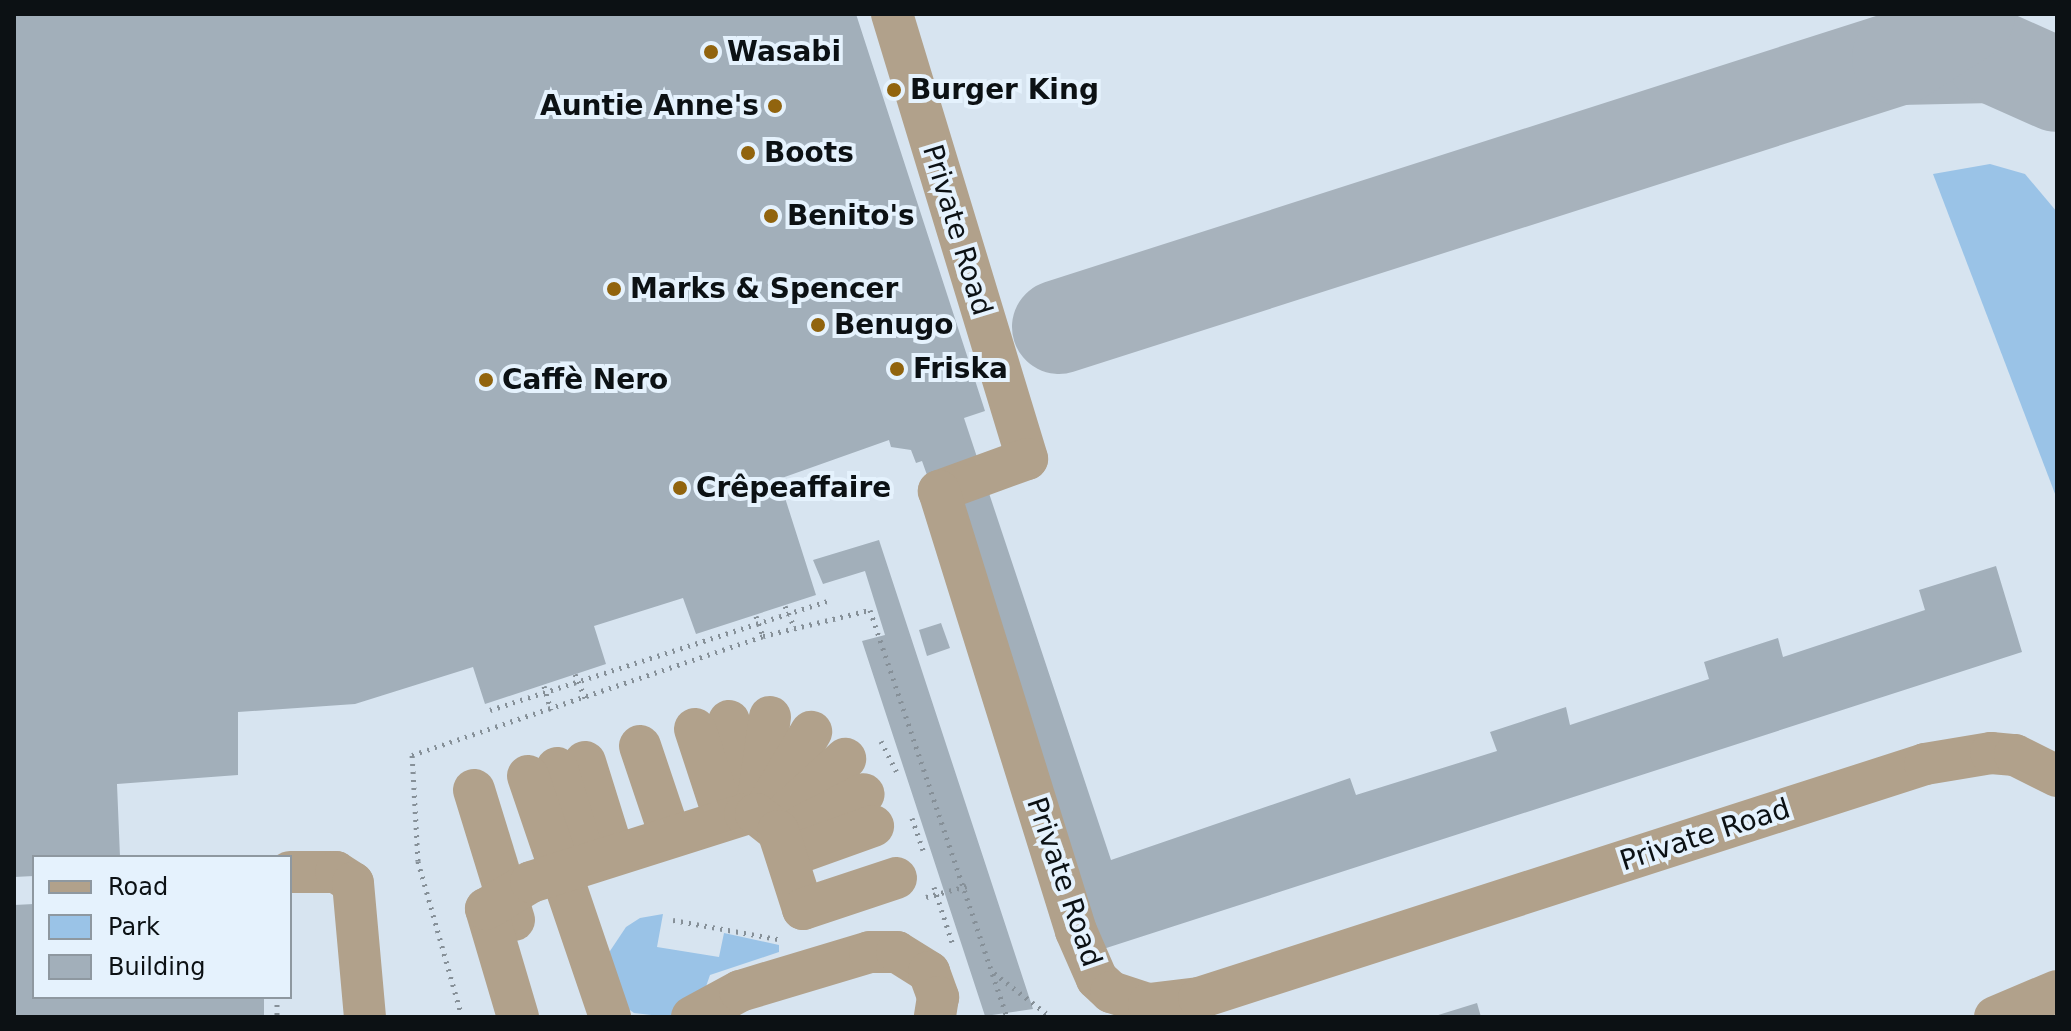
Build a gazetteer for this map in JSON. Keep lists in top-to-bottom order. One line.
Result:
{"streets":{"lane":["Private Road"]},"places":["Wasabi","Burger King","Auntie Anne's","Boots","Benito's","Marks & Spencer","Benugo","Friska","Caffè Nero","Crêpeaffaire"],"legend":["Road","Park","Building"]}
